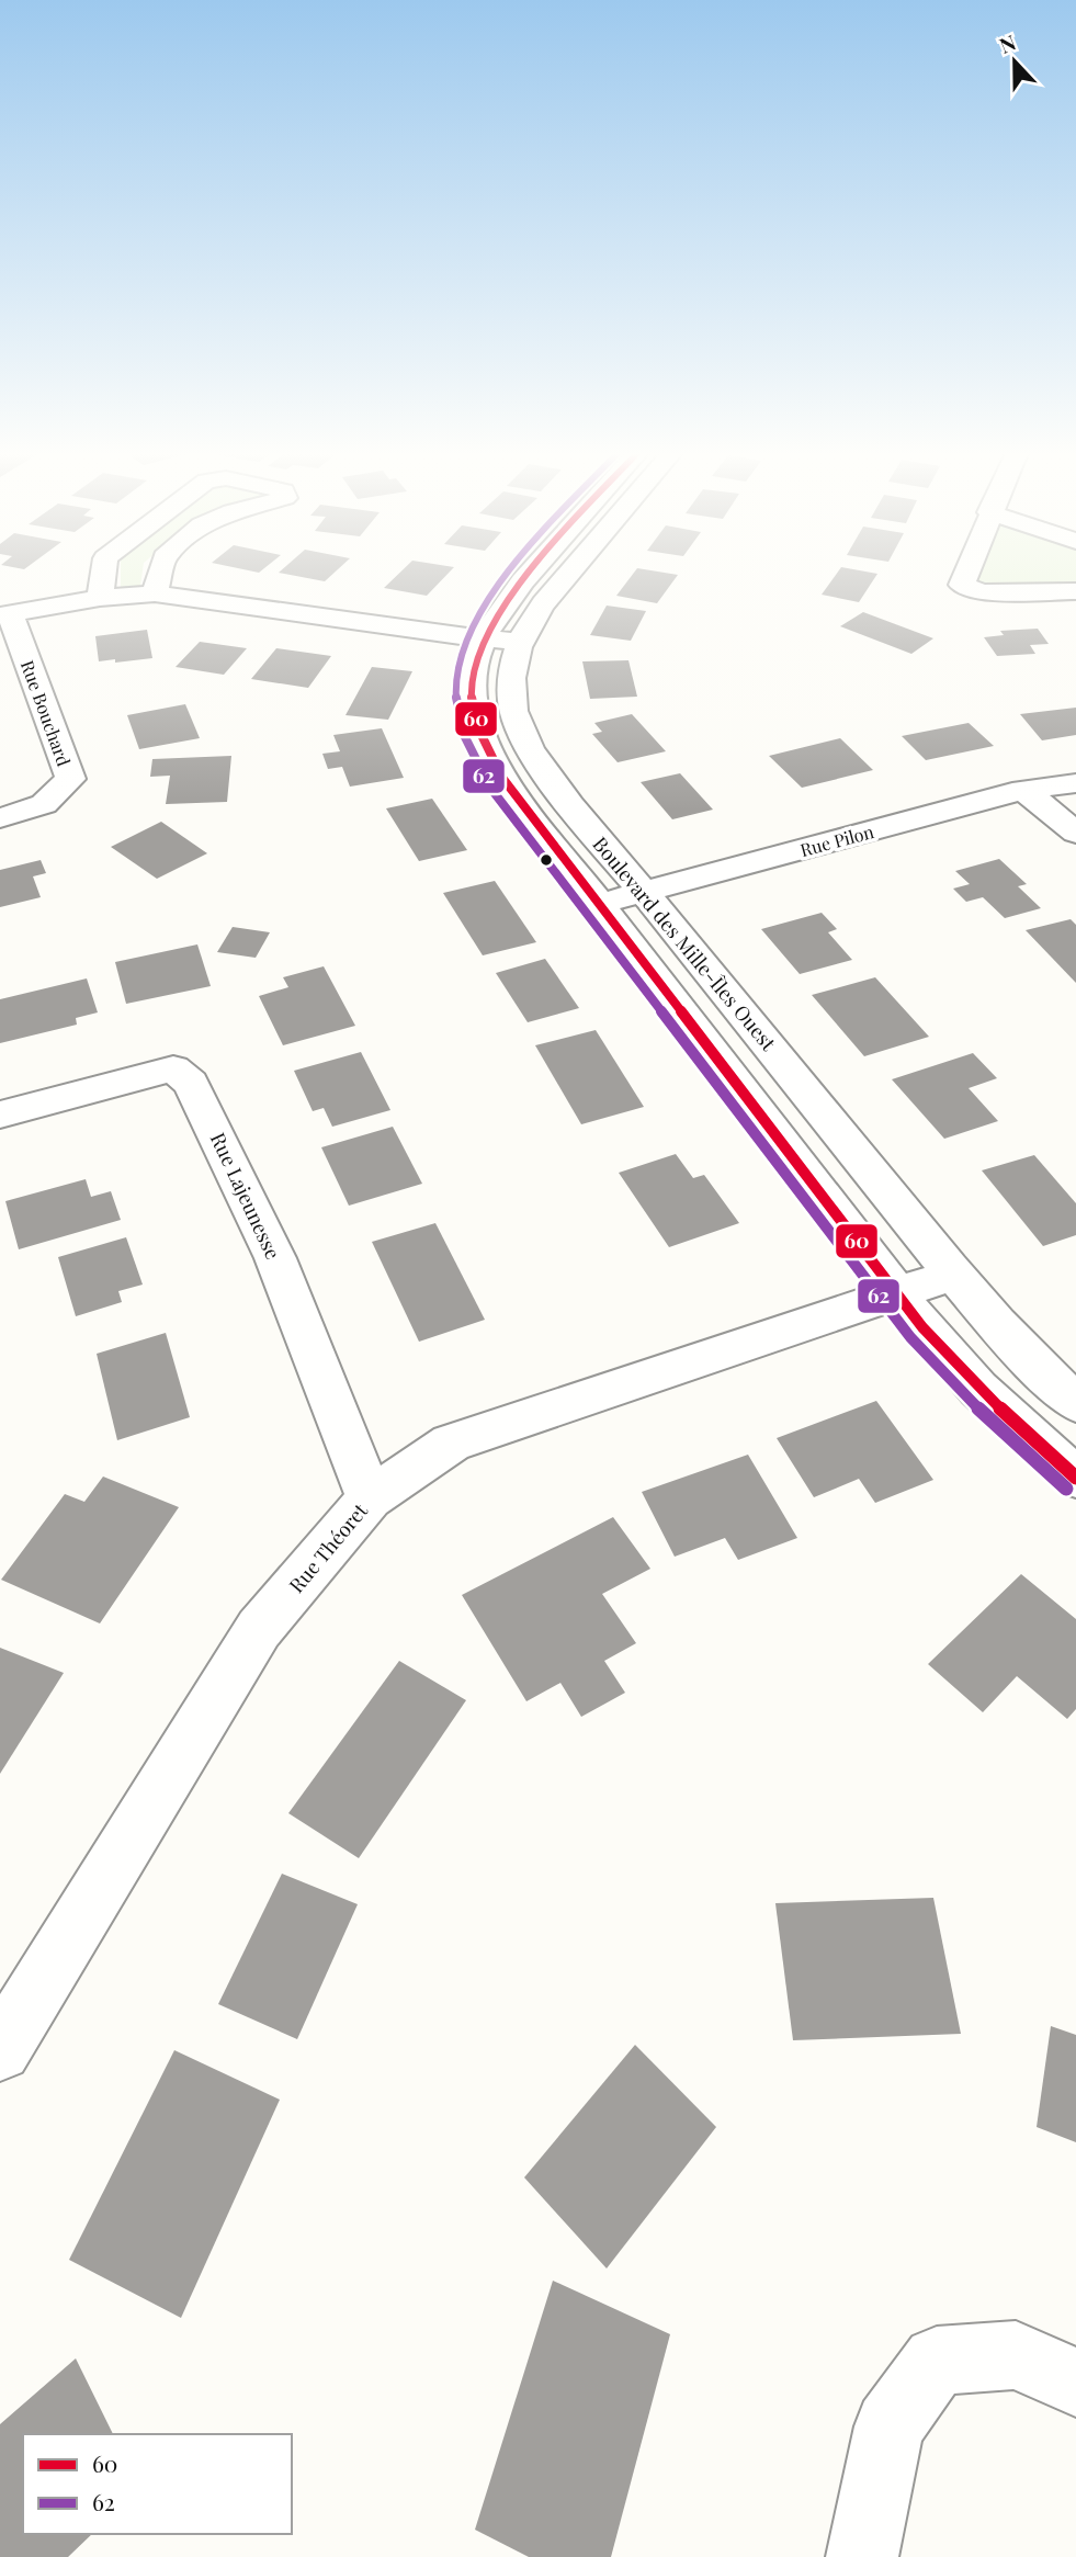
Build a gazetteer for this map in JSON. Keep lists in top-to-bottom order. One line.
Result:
{"streets":{"street":["Rue Bouchard","Rue Pilon","Boulevard des Mille-Îles Ouest","Rue Lajeunesse","Rue Théoret"]},"crossings":[["Rue Pilon","Boulevard des Mille-Îles Ouest"],["Boulevard des Mille-Îles Ouest","Rue Théoret"],["Rue Lajeunesse","Rue Théoret"]],"lines":["transit line 60","transit line 62"],"legend":["60","62"],"north":"top"}
